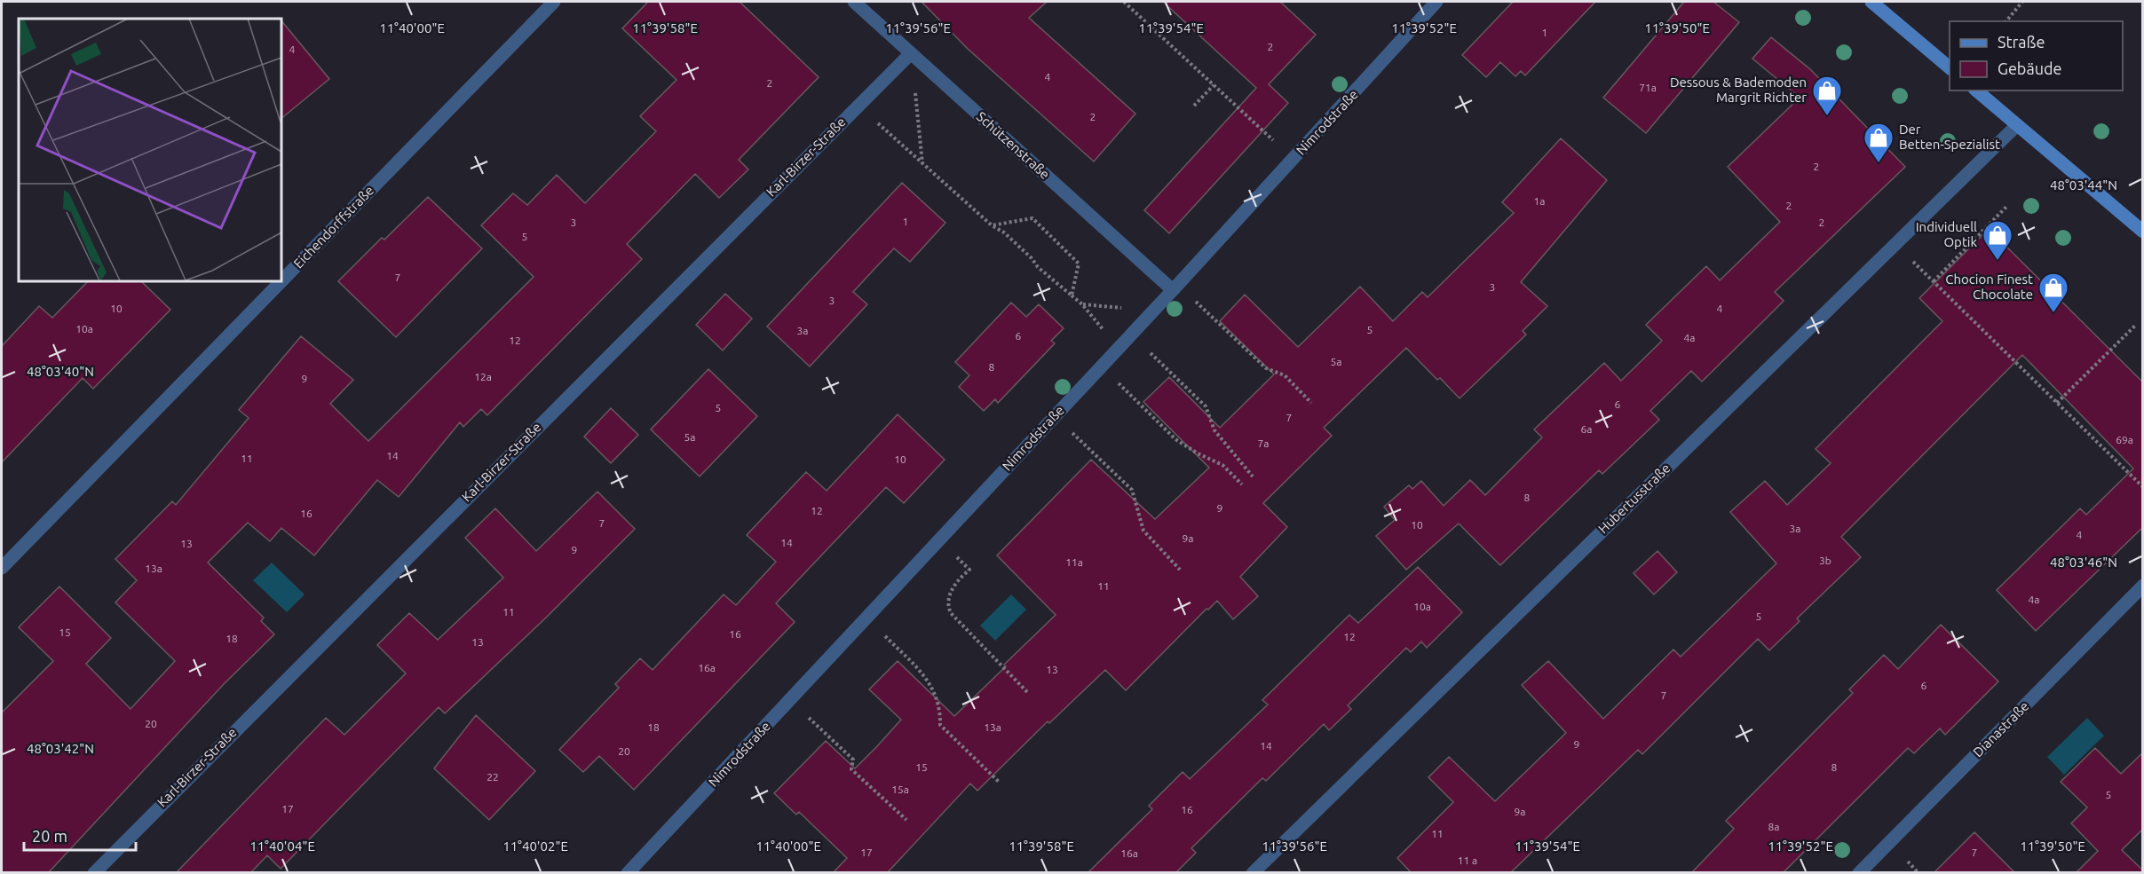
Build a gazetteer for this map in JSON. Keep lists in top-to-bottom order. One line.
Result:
{"streets":{"street":["Nimrodstraße","Schützenstraße","Karl-Birzer-Straße","Eichendorffstraße","Hubertusstraße","Dianastraße"]},"crossings":[["Nimrodstraße","Schützenstraße"],["Schützenstraße","Karl-Birzer-Straße"]],"places":{"shop":["Dessous & Bademoden Margrit Richter","Der Betten-Spezialist","Individuell Optik","Chocion Finest Chocolate"]},"house_numbers":["1","2","4","4","2","71a","2","2","1a","2","1","3","2","5","7","3","3","10","4","10a","5","3a","6","4a","12","5a","8","12a","9","6","5","7","6a","5a","69a","7a","14","11","10","8","9","12","16","7","10","3a","4","9a","14","13","9","3b","11a","13a","11","4a","10a","11","5","15","16","12","18","13","16a","13","6","7","20","18","13a","9","14","20","15","8","22","15a","5","17","16","9a","8a","11","17","7","16a","11 a"],"legend":["Straße","Gebäude"],"scale_bar":"20 m","coordinates":["11°40'00\"E","11°39'58\"E","11°39'56\"E","11°39'54\"E","11°39'52\"E","11°39'50\"E","48°03'44\"N","48°03'40\"N","48°03'46\"N","48°03'42\"N","11°40'04\"E","11°40'02\"E"]}
